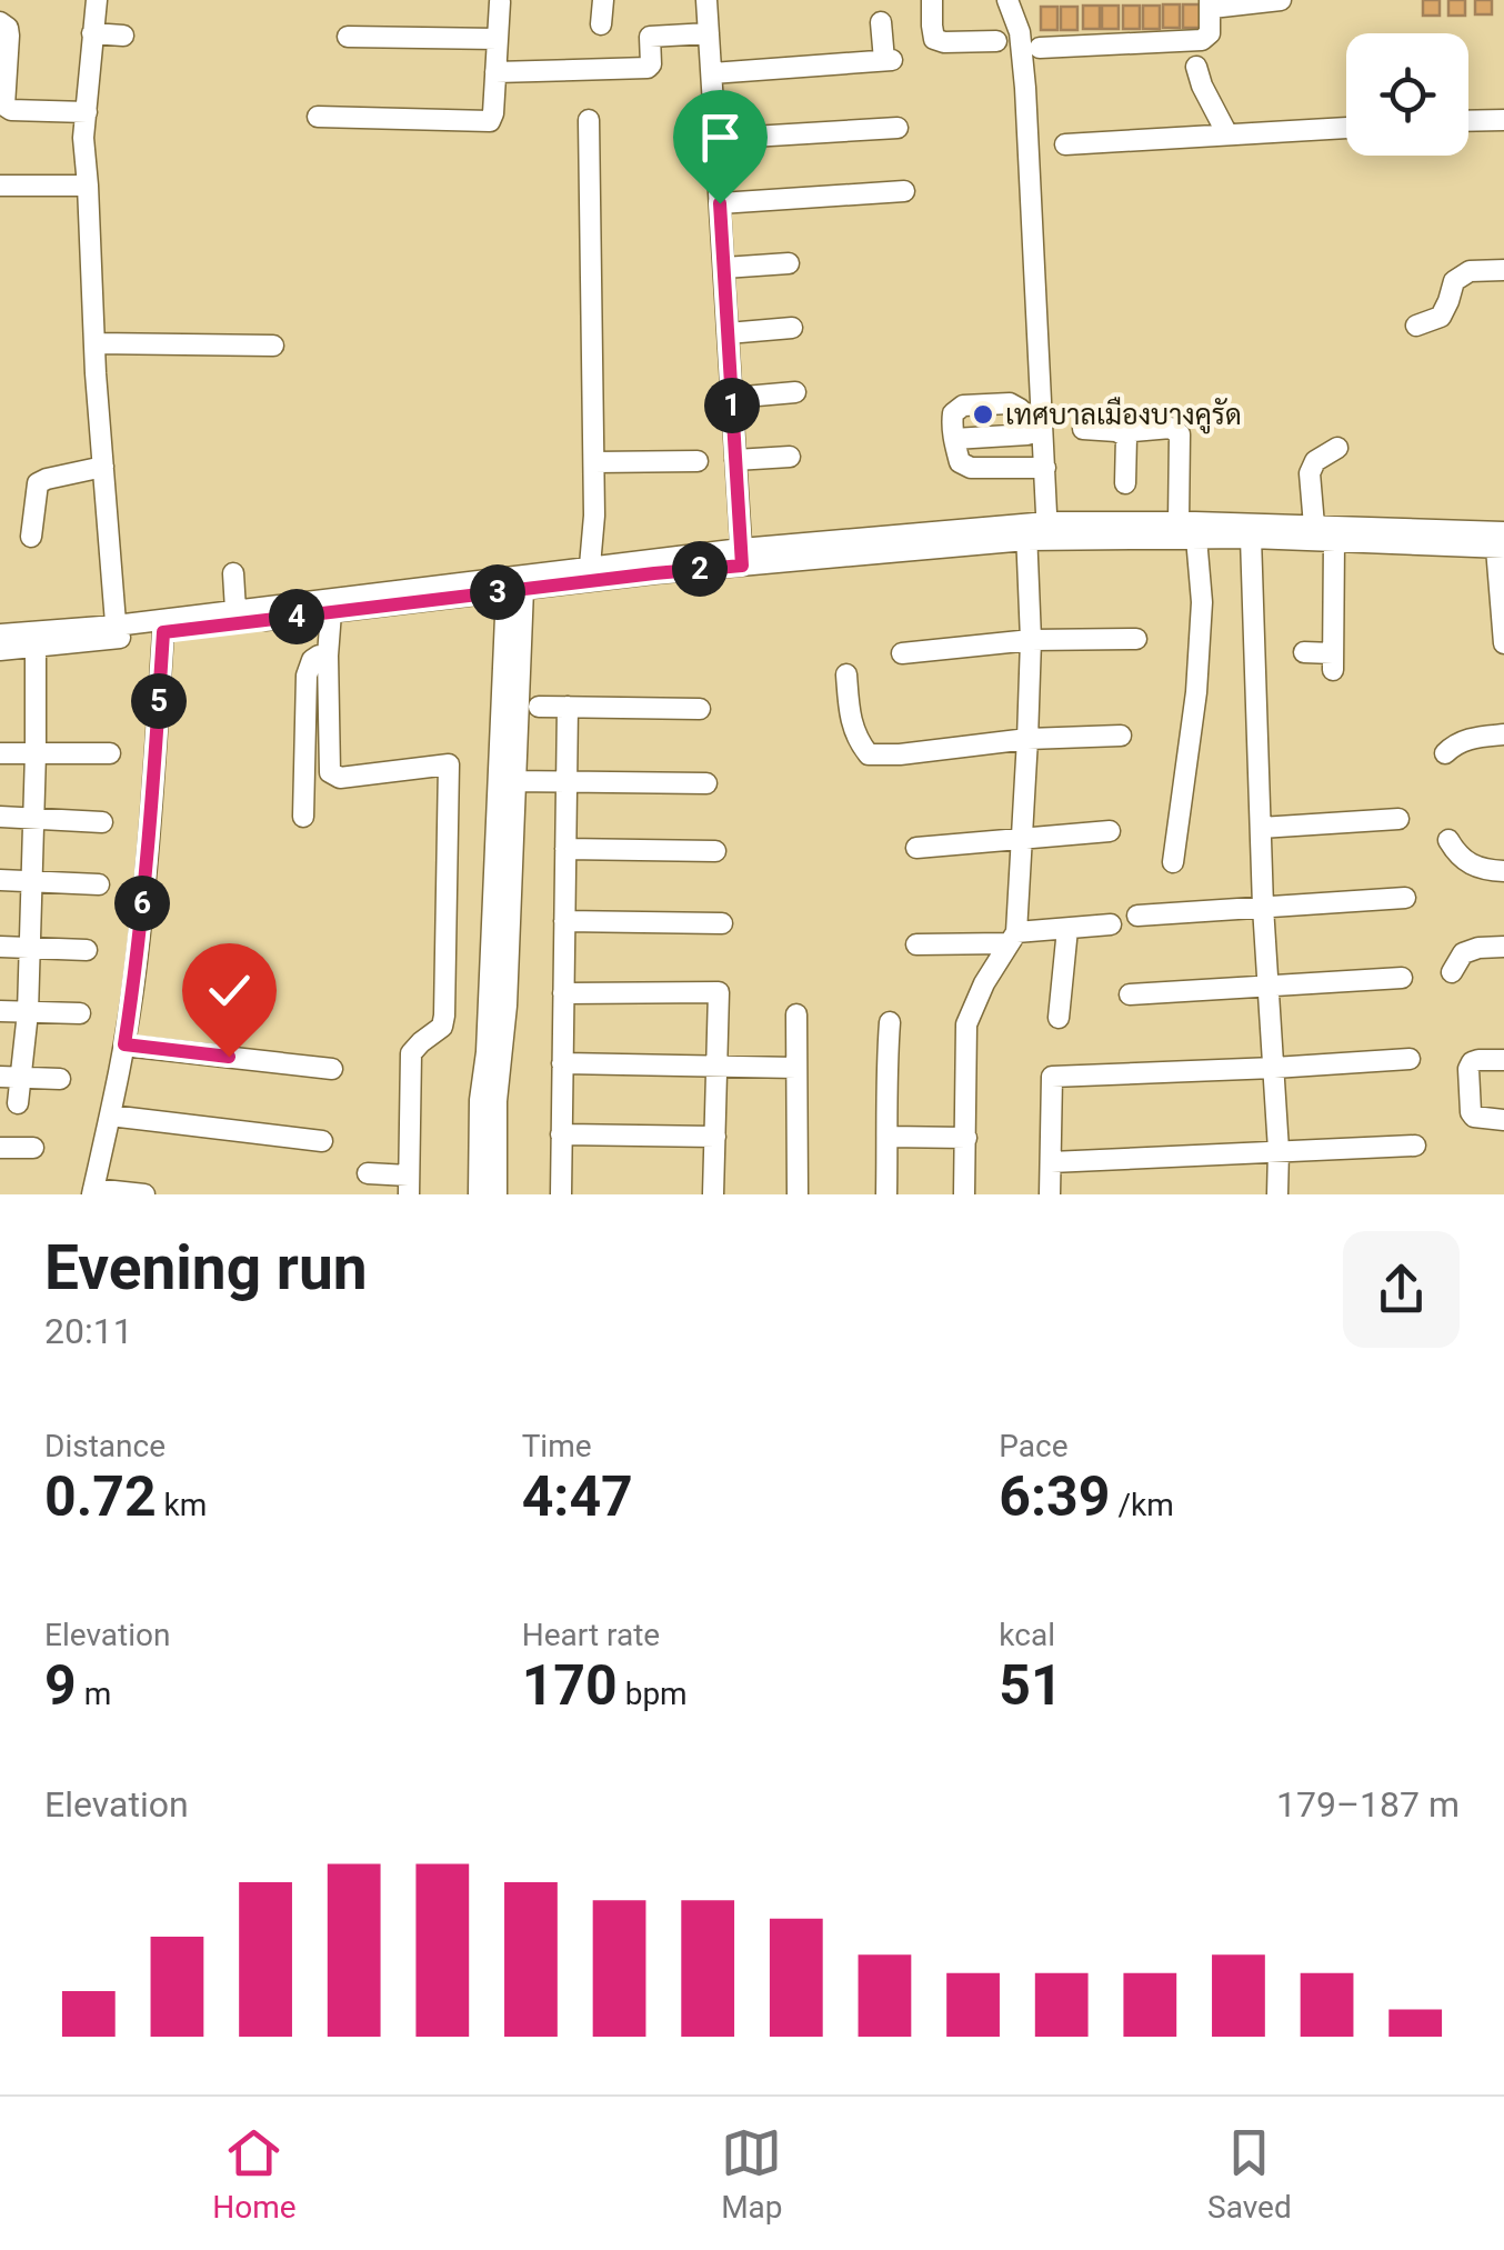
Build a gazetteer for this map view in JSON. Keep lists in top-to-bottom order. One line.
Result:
{"places":["เทศบาลเมืองบางคูรัด"],"page":{"pins":["1","2","3","4","5","6"],"heading":["Evening run","20:11"],"stats":[["Distance","0.72 km"],["Time","4:47"],["Pace","6:39 /km"],["Elevation","9 m"],["Heart rate","170 bpm"],["kcal","51"]],"chart":["Elevation","179–187 m"],"tabs":["Home","Map","Saved"]}}
